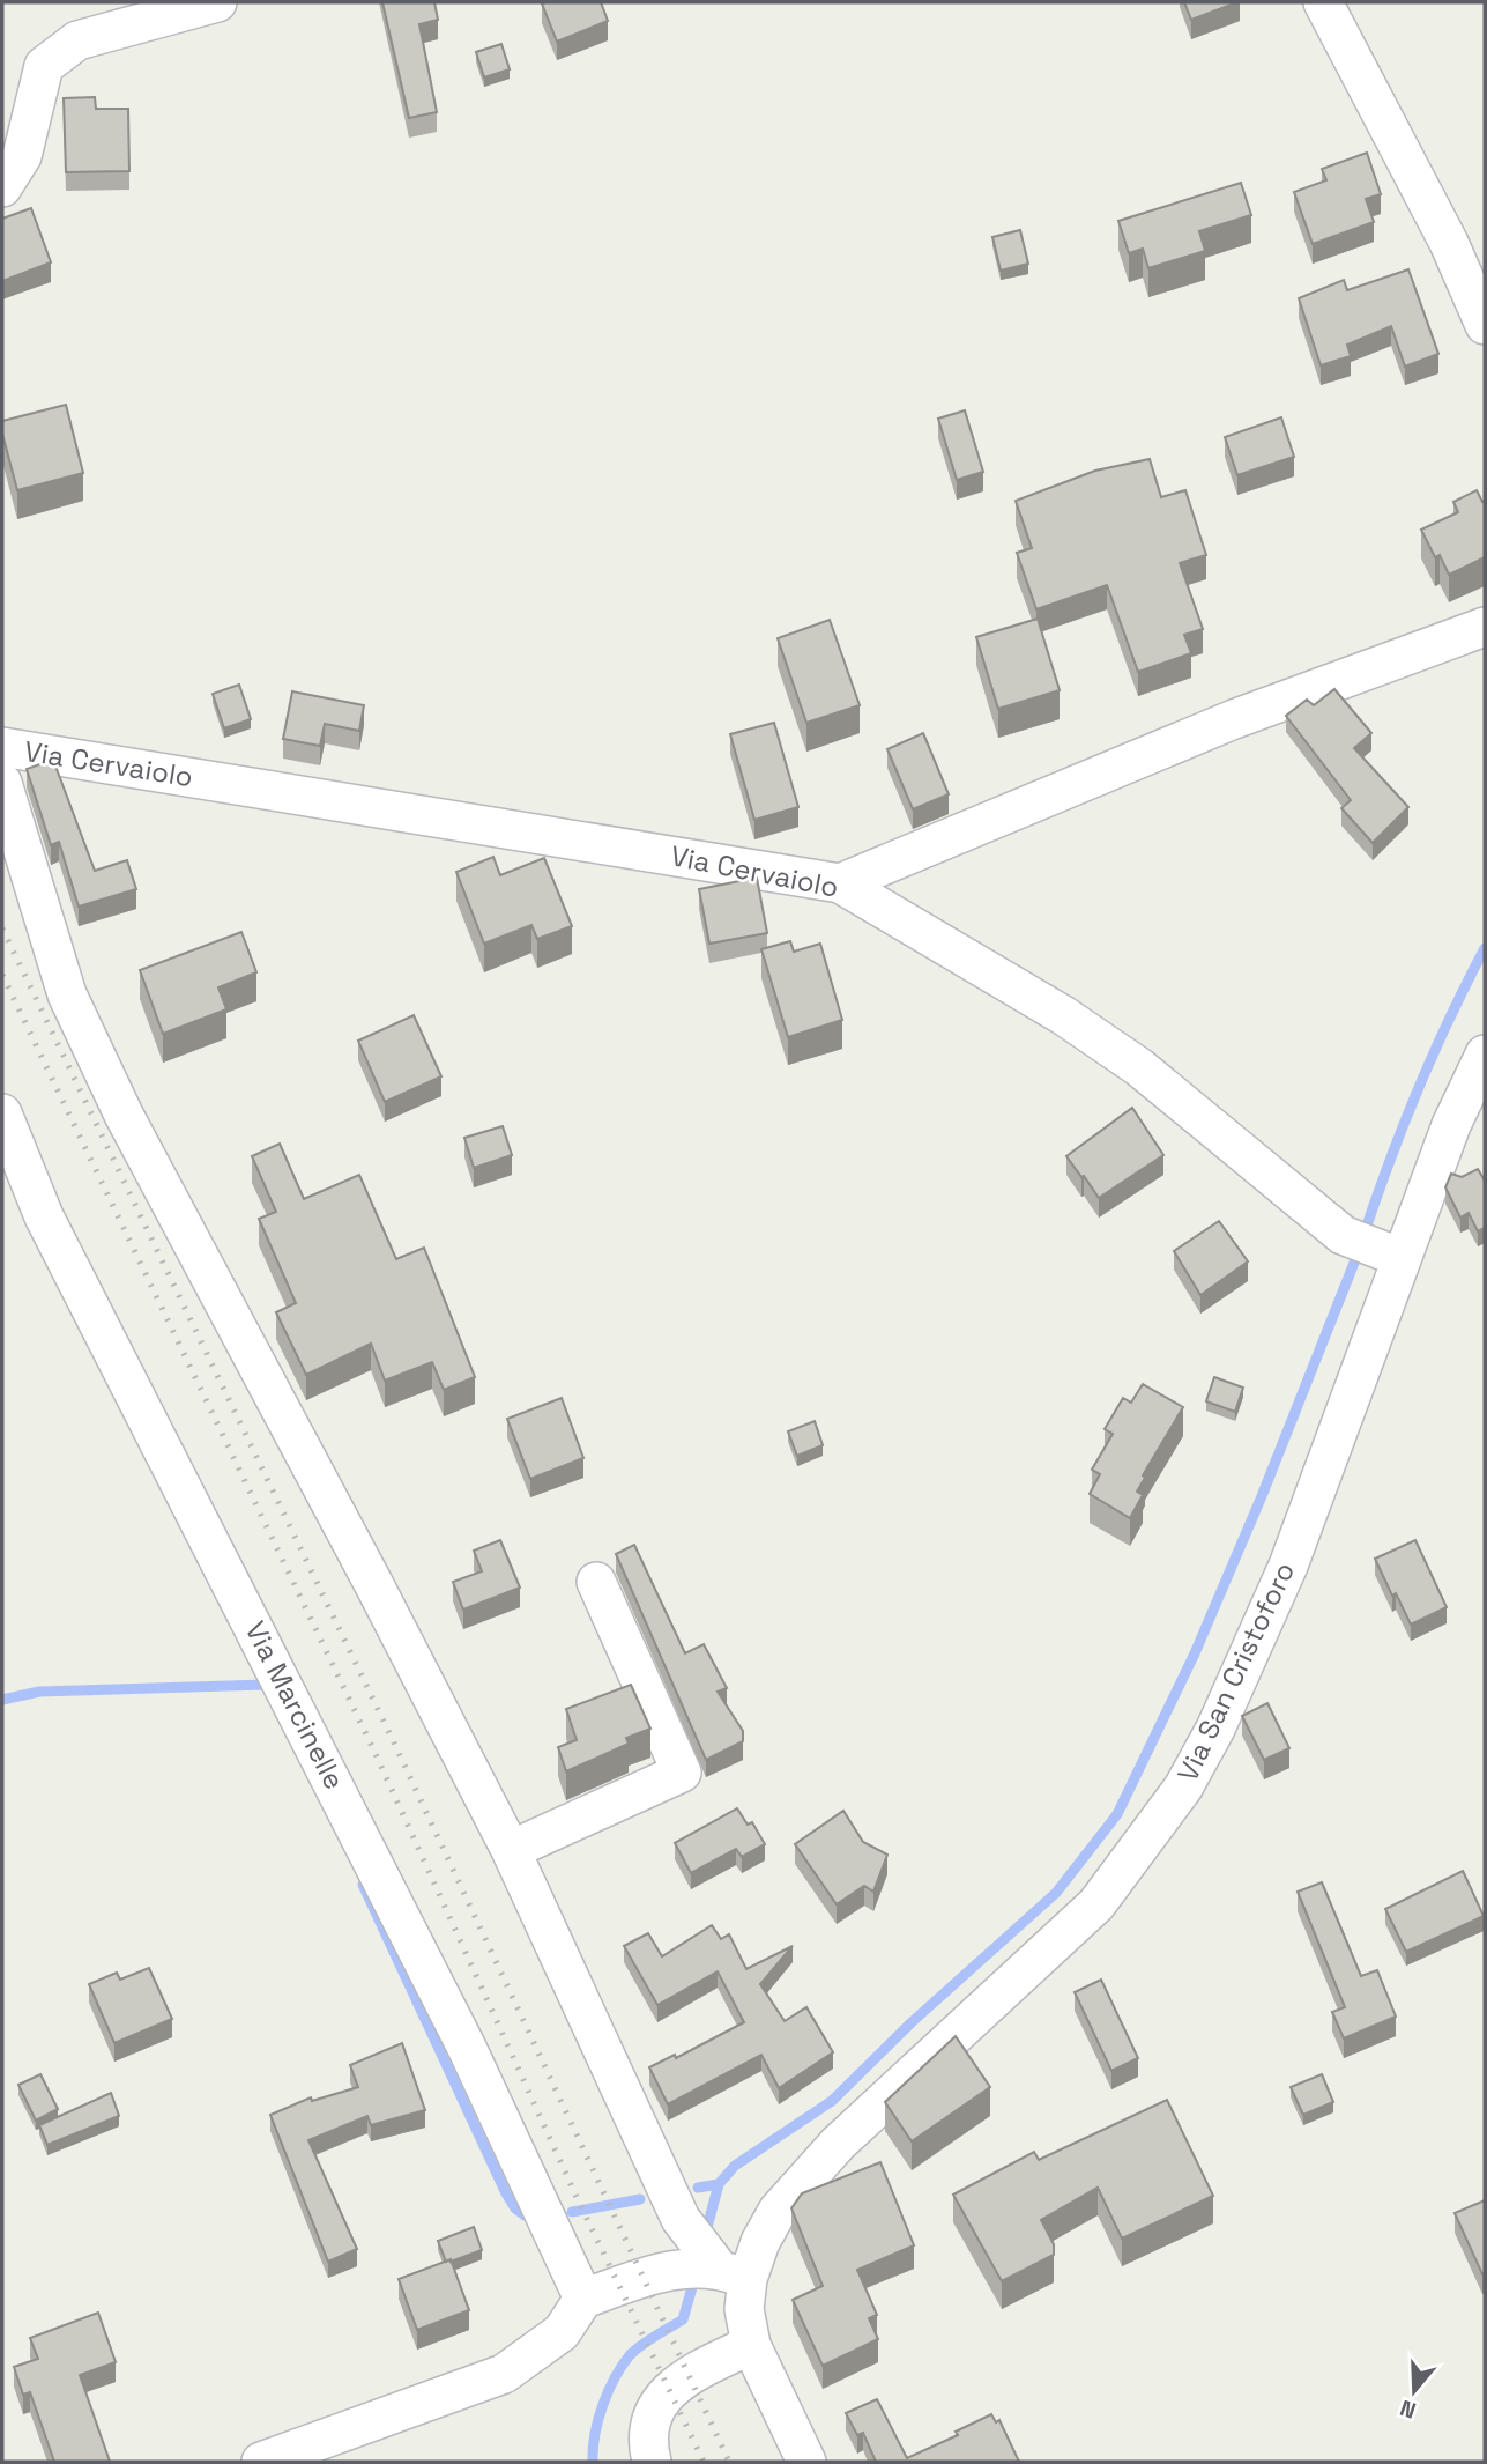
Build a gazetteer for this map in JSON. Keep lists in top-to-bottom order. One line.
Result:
{"streets":{"street":["Via Cervaiolo","Via San Cristoforo","Via Marcinelle"]},"crossings":[["Via Cervaiolo","Via San Cristoforo"]],"north":"bottom"}
